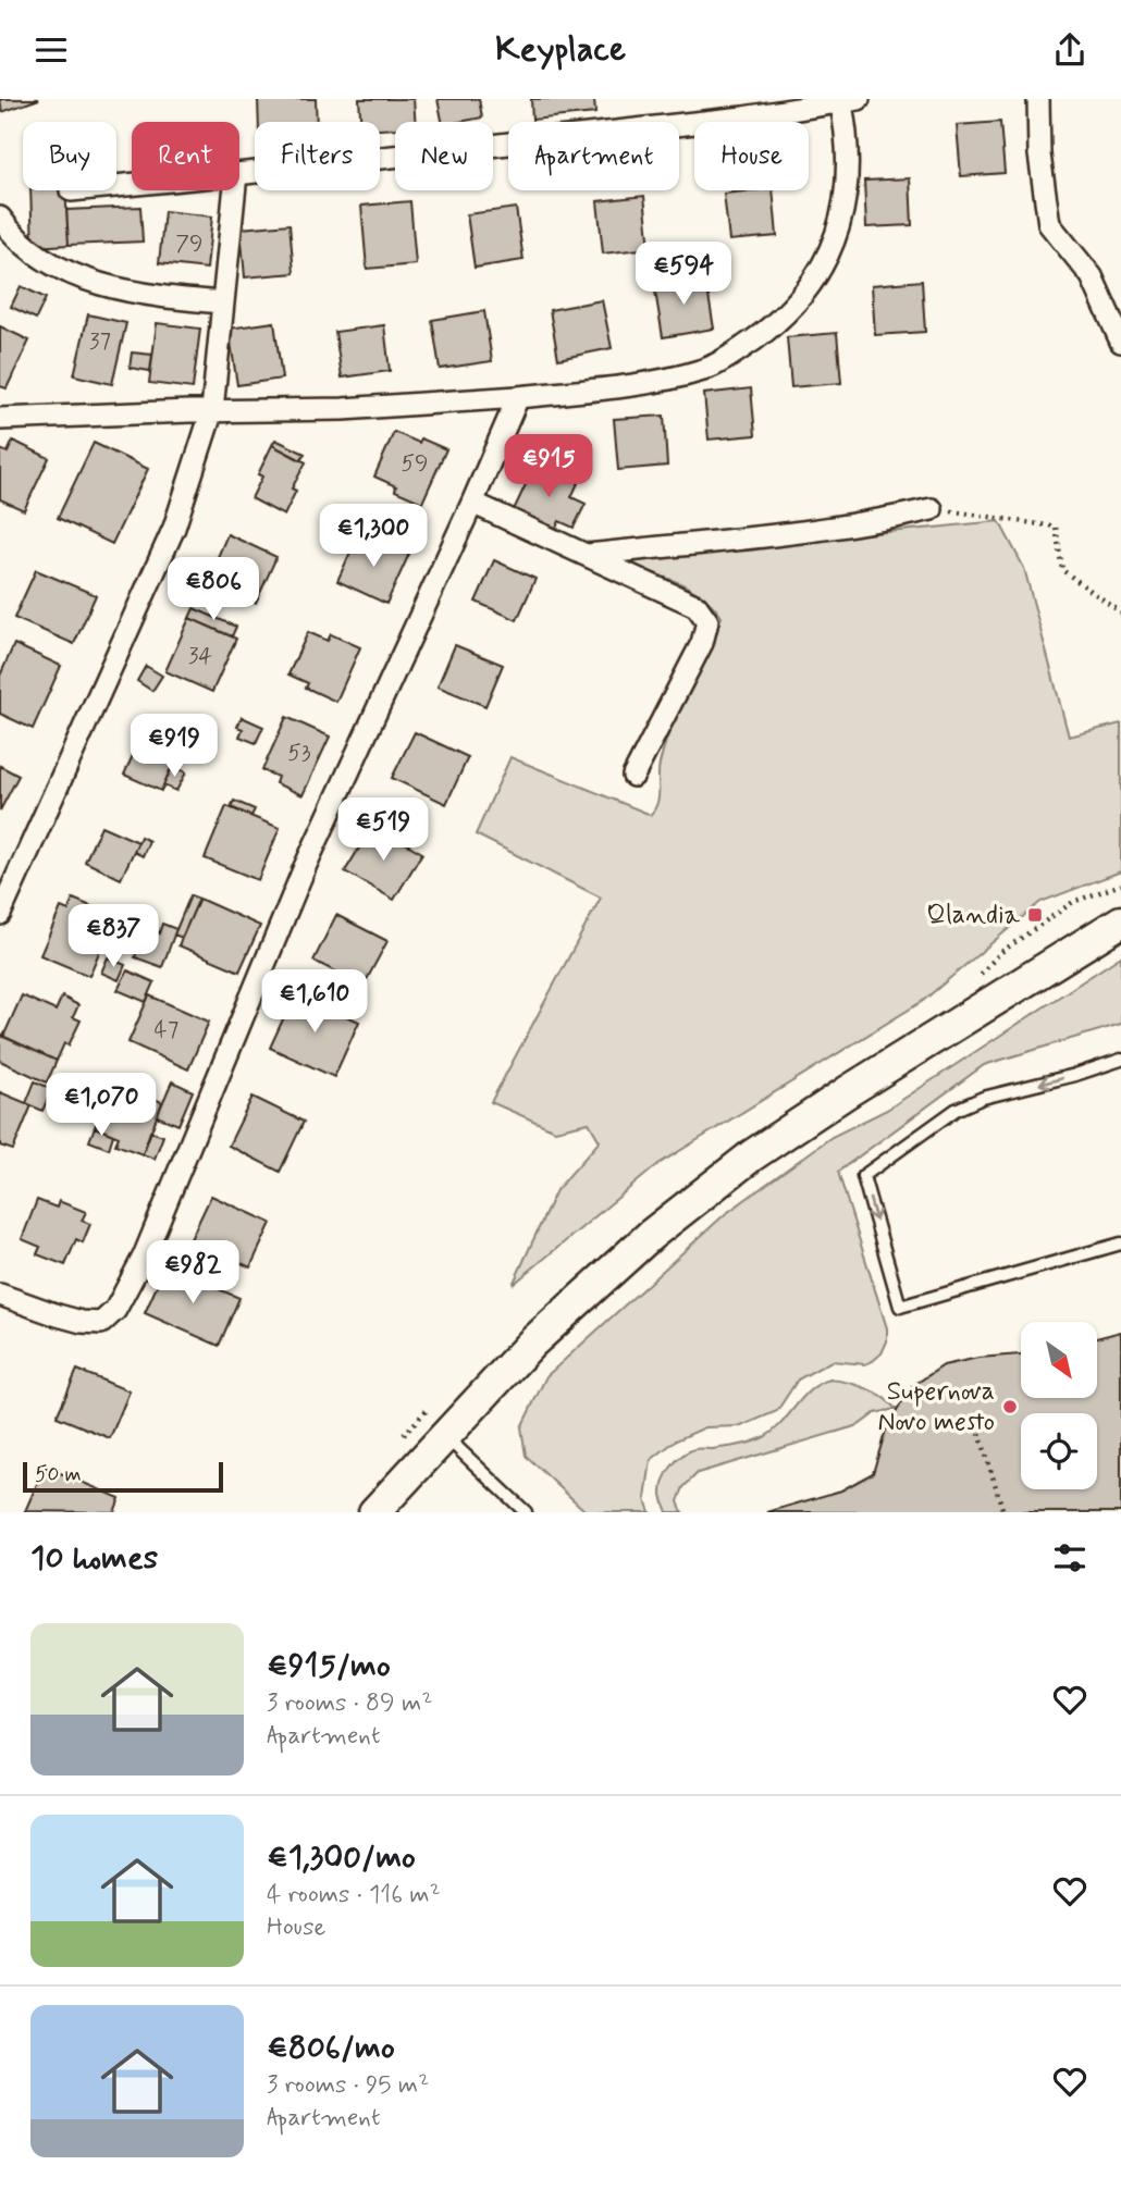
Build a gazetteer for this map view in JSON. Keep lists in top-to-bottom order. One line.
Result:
{"places":{"transit":["Qlandia"],"other":["Supernova Novo mesto"]},"house_numbers":["79","37","59","34","53","47"],"scale_bar":"50 m","north":"bottom right","page":{"header":"Keyplace","chip":["Buy","Rent","Filters","New","Apartment","House"],"price":["€594","€915","€1,300","€806","€919","€519","€837","€1,610","€1,070","€982"],"scale":"50 m","heading":"10 homes","list":[{"name":"€915/mo","note":"3 rooms · 89 m² · Apartment"},{"name":"€1,300/mo","note":"4 rooms · 116 m² · House"},{"name":"€806/mo","note":"3 rooms · 95 m² · Apartment"}]}}
